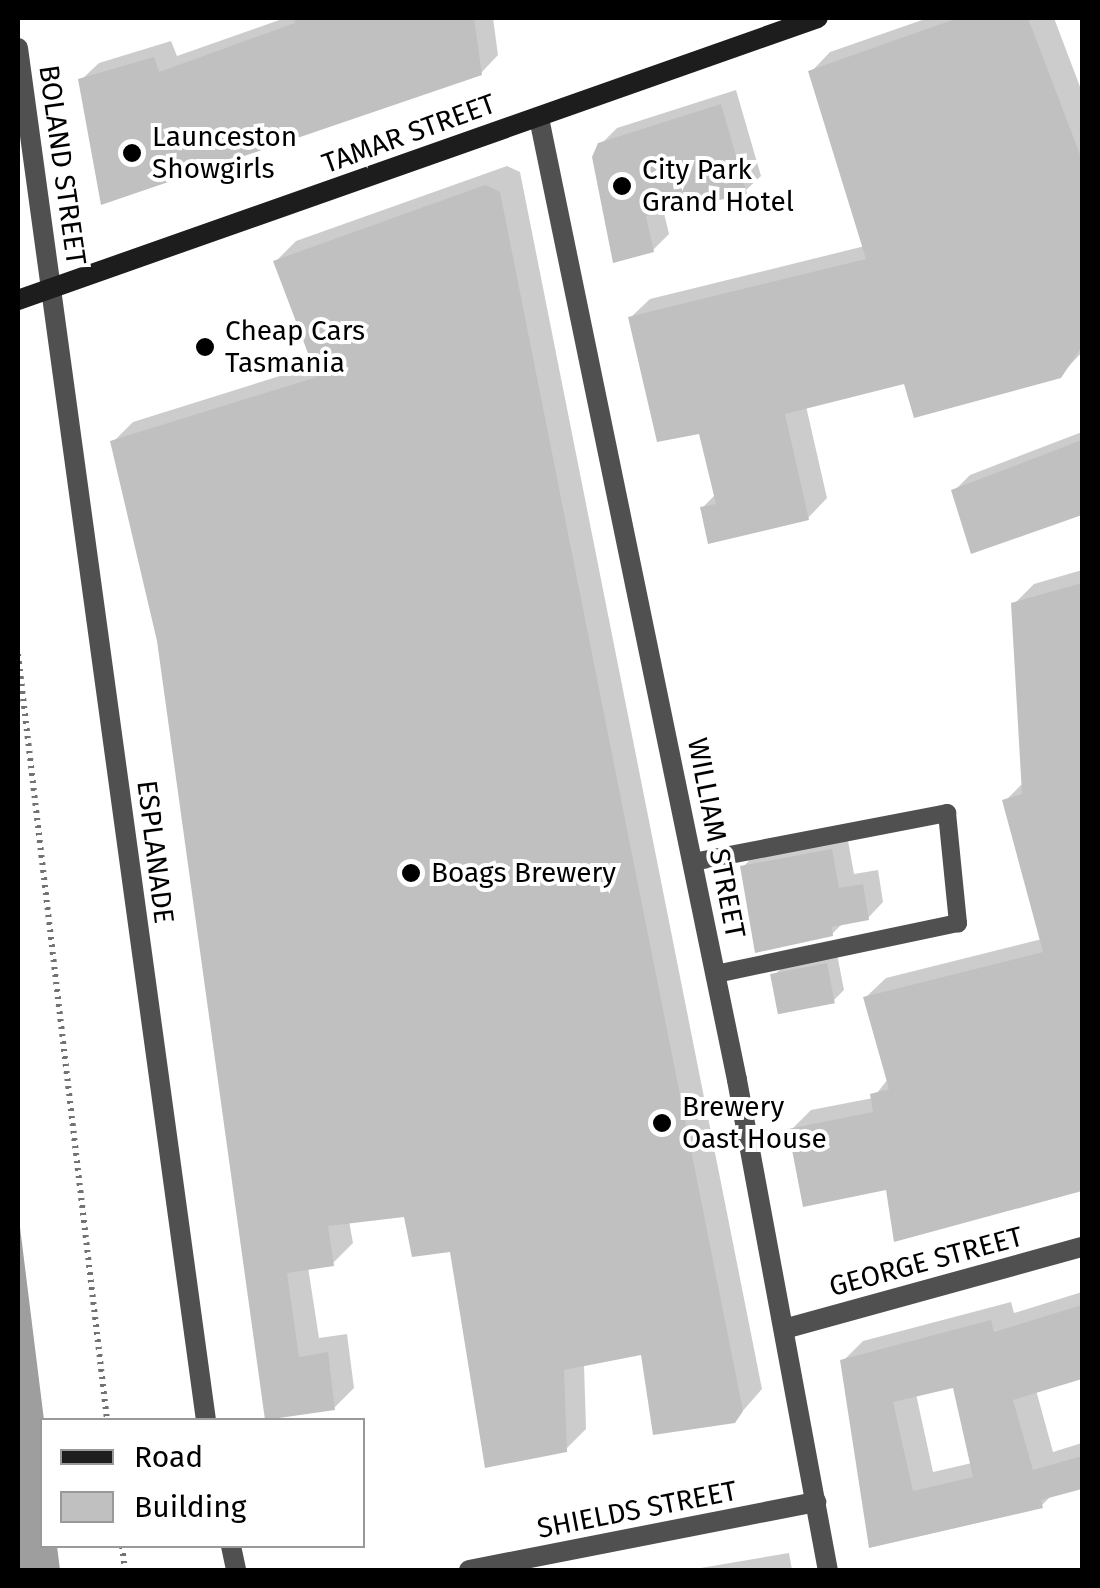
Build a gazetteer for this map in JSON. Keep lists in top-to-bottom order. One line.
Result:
{"streets":{"main road":["TAMAR STREET"],"street":["BOLAND STREET","WILLIAM STREET","ESPLANADE","GEORGE STREET","SHIELDS STREET"]},"crossings":[["TAMAR STREET","BOLAND STREET"],["TAMAR STREET","WILLIAM STREET"],["TAMAR STREET","ESPLANADE"],["BOLAND STREET","ESPLANADE"],["WILLIAM STREET","GEORGE STREET"],["WILLIAM STREET","SHIELDS STREET"]],"places":["Launceston Showgirls","City Park Grand Hotel","Cheap Cars Tasmania","Boags Brewery","Brewery Oast House"],"legend":["Road","Building"]}
